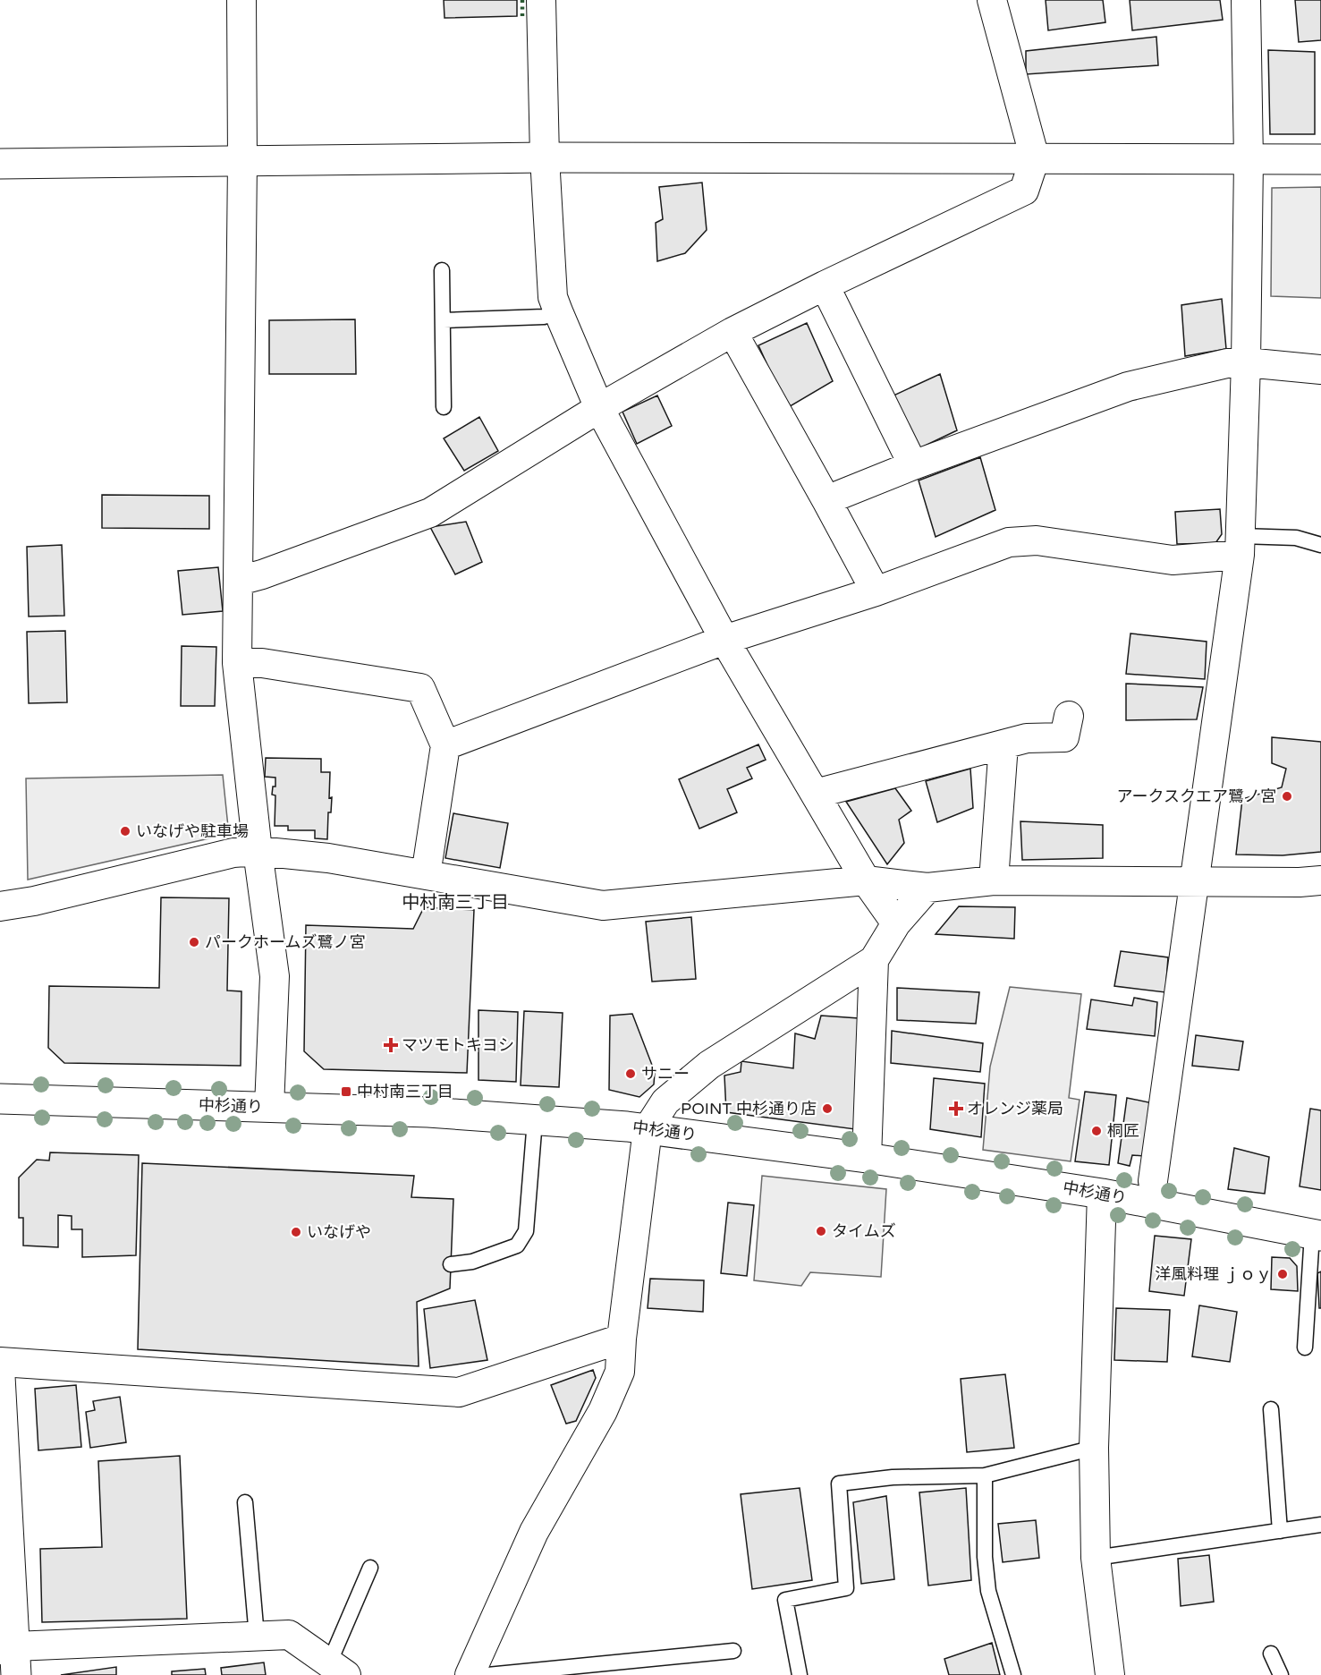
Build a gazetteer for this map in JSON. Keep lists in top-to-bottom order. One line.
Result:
{"streets":{"street":["中杉通り"]},"districts":["中村南三丁目"],"places":{"other":["アークスクエア鷺ノ宮","いなげや駐車場","パークホームズ鷺ノ宮","サニー","POINT 中杉通り店","桐匠","タイムズ","いなげや","洋風料理 ｊｏｙ"],"health":["マツモトキヨシ","オレンジ薬局"],"transit":["中村南三丁目"]}}
